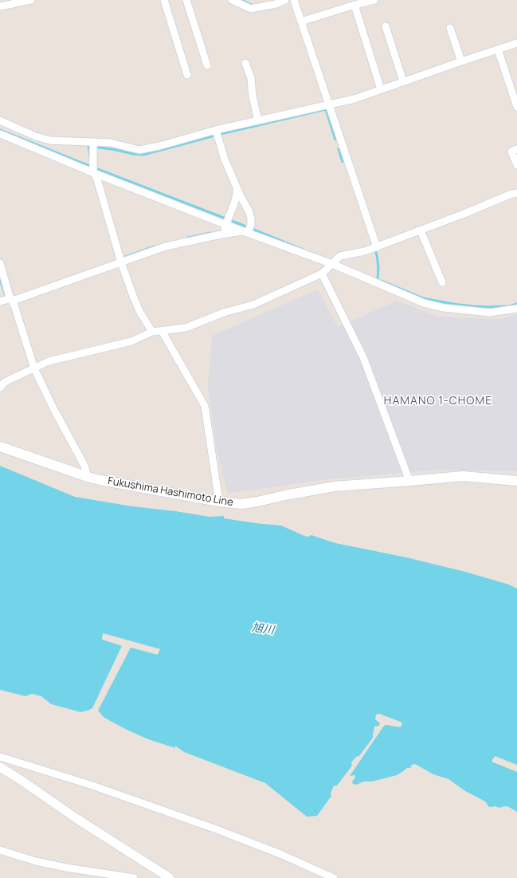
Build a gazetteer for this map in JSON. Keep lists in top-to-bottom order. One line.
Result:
{"streets":{"main road":["Fukushima Hashimoto Line"]},"districts":["HAMANO 1-CHOME"],"water":["旭川"]}
